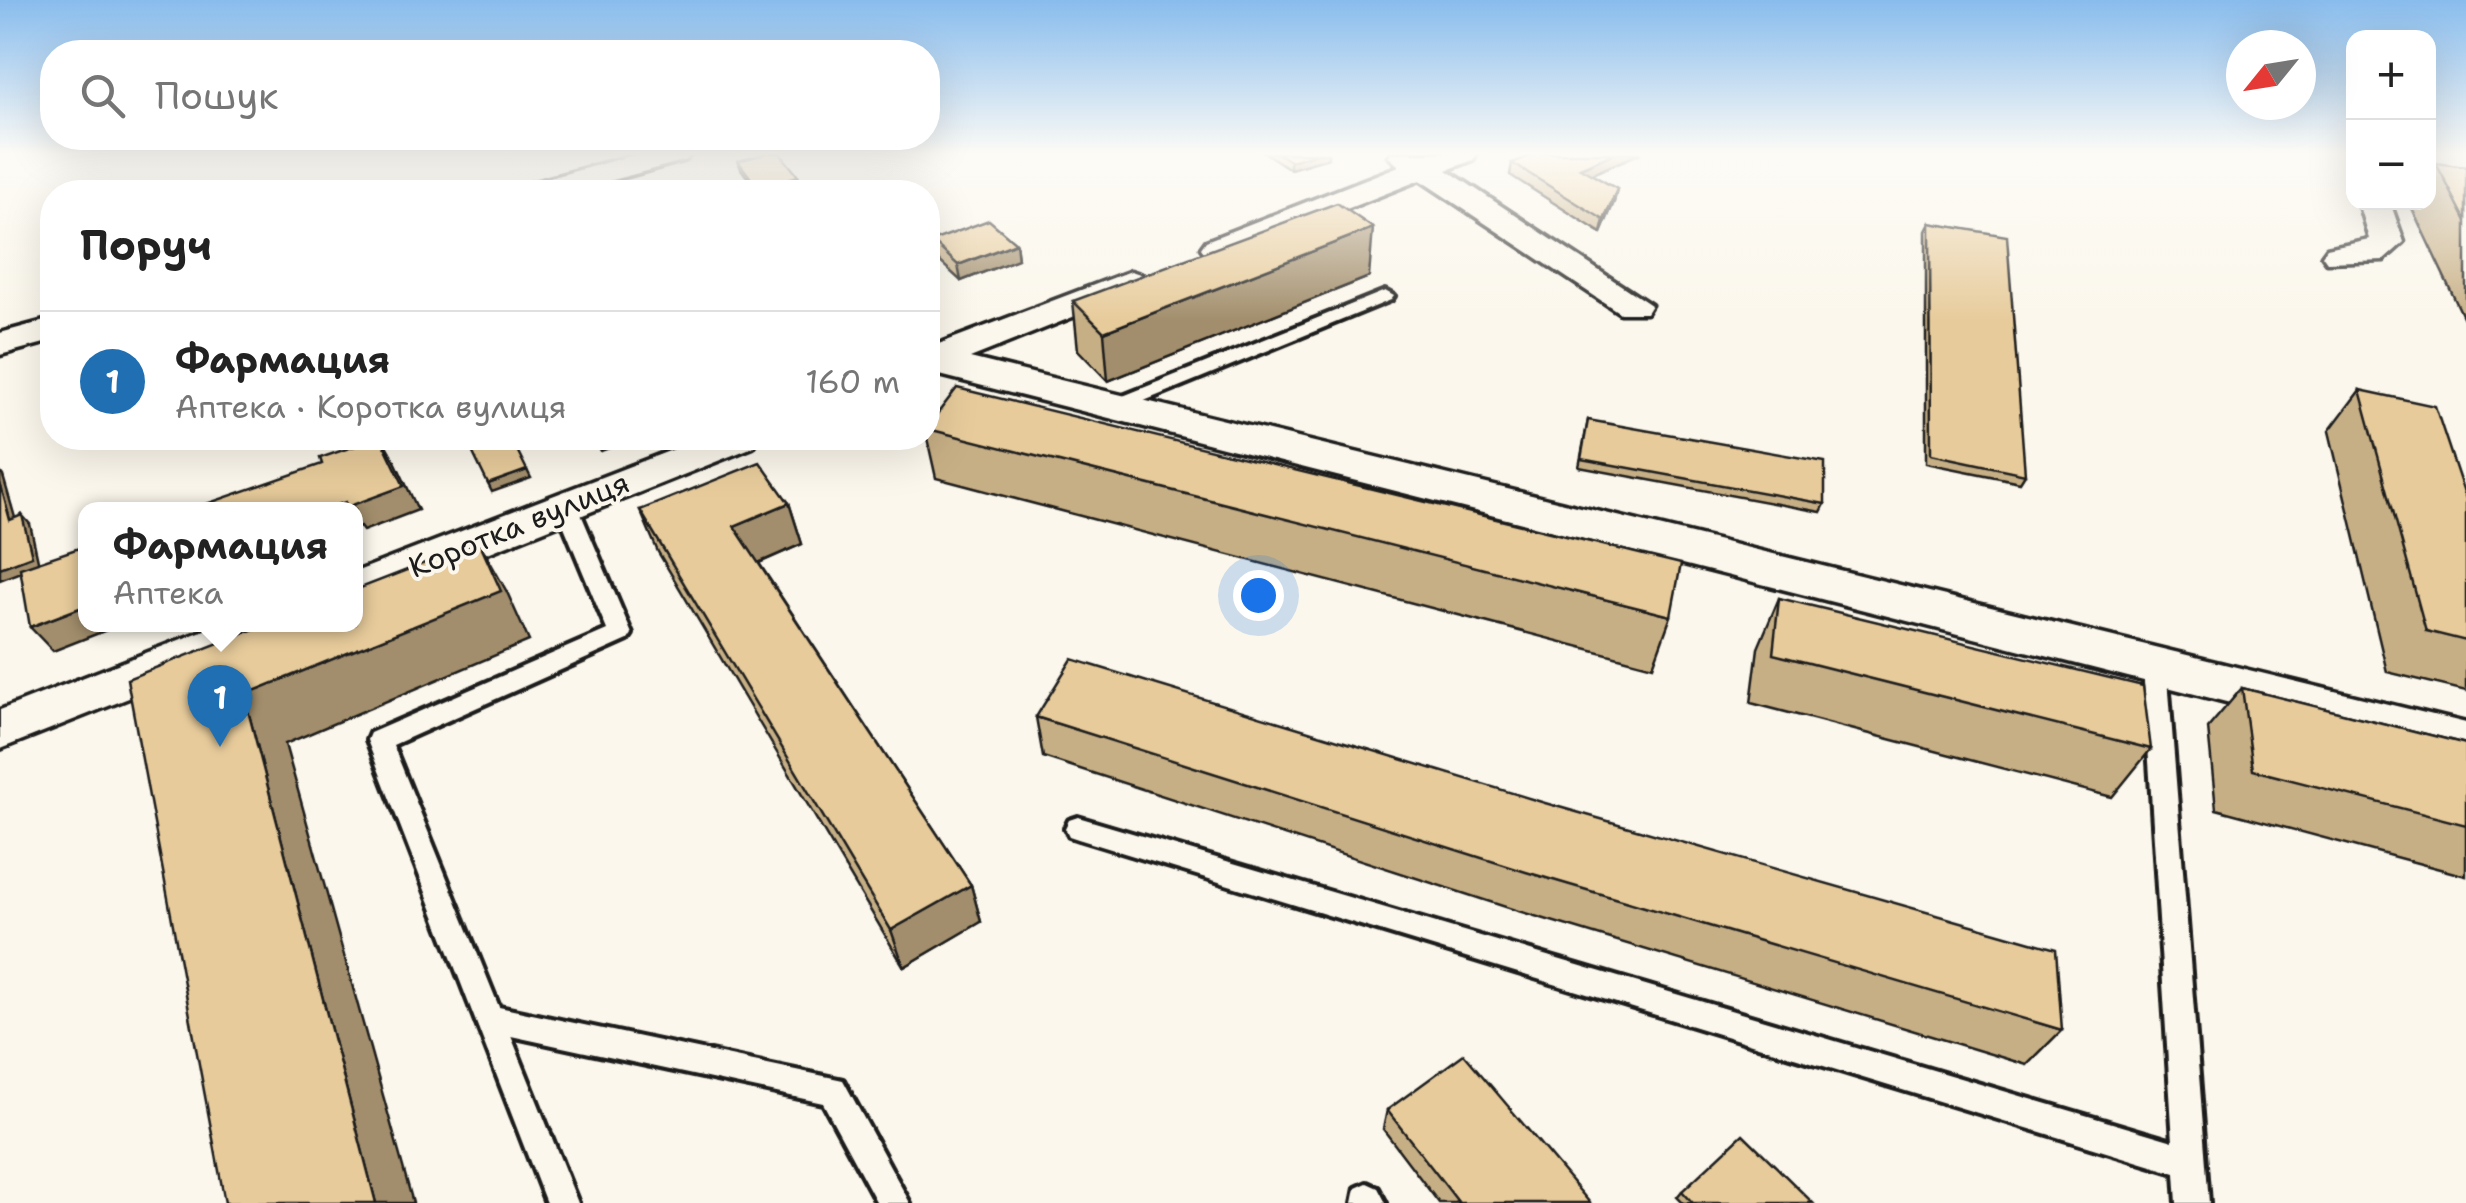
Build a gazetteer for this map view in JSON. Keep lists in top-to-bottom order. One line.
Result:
{"streets":{"street":["Коротка вулиця"]},"north":"bottom left","page":{"map_buttons":["+","−"],"search":"Пошук","heading":"Поруч","list":[{"mark":"1","name":"Фармация","note":"Аптека · Коротка вулиця","value":"160 m"}],"popup":["Фармация","Аптека"],"pins":"1"}}
